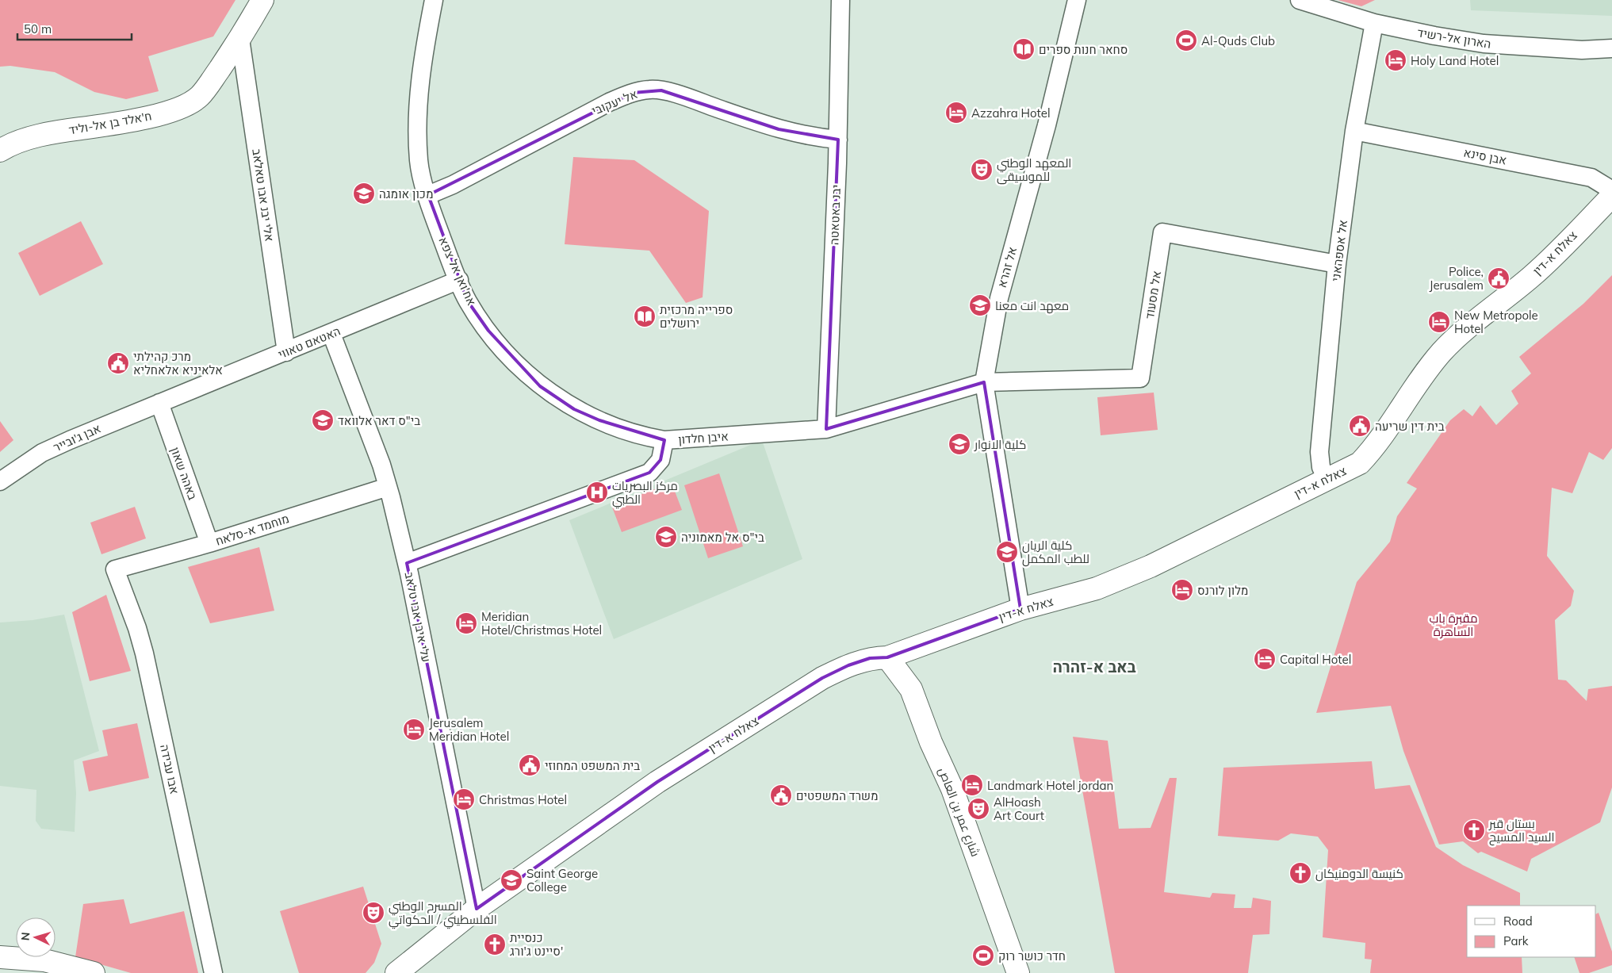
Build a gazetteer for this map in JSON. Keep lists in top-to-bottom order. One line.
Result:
{"streets":{"street":["הארון אל-רשיד","אל יעקובי","ח'אלד בן אל-וליד","אבן סינא","אלי יבנ אבו טאלאב","יבנ באטאטה","אל אספהאני","צאלח א-דין","אל זהרא","אח'ואן אל צפא","אל מסעוד","האטאם טאווי","אבן ג'ובייר","איבן חלדון","באהה שאון","מוחמד א-סלאח","עלי איבן אבו טלאב","אבו עבידה","شارع عمر بن العاص"]},"crossings":[["הארון אל-רשיד","אל אספהאני"],["אל יעקובי","יבנ באטאטה"],["אל יעקובי","אח'ואן אל צפא"],["ח'אלד בן אל-וליד","אלי יבנ אבו טאלאב"],["אבן סינא","אל אספהאני"],["אלי יבנ אבו טאלאב","האטאם טאווי"],["יבנ באטאטה","איבן חלדון"],["אל אספהאני","צאלח א-דין"],["אל אספהאני","אל מסעוד"],["צאלח א-דין","אל זהרא"],["צאלח א-דין","עלי איבן אבו טלאב"],["צאלח א-דין","شارع عمر بن العاص"],["אל זהרא","אל מסעוד"],["אל זהרא","איבן חלדון"],["אח'ואן אל צפא","האטאם טאווי"],["אח'ואן אל צפא","איבן חלדון"],["אל מסעוד","איבן חלדון"],["האטאם טאווי","אבן ג'ובייר"],["האטאם טאווי","באהה שאון"],["האטאם טאווי","עלי איבן אבו טלאב"],["אבן ג'ובייר","באהה שאון"],["איבן חלדון","עלי איבן אבו טלאב"],["באהה שאון","מוחמד א-סלאח"],["מוחמד א-סלאח","עלי איבן אבו טלאב"],["מוחמד א-סלאח","אבו עבידה"]],"districts":["באב א-זהרה"],"parks":["مقبرة باب الساهرة"],"places":{"sports":["Al-Quds Club","חדר כושר רוק"],"library":["סחאר חנות ספרים","ספרייה מרכזית ירושלים"],"hotel":["Holy Land Hotel","Azzahra Hotel","New Metropole Hotel","מלון לורנס","Meridian Hotel/Christmas Hotel","Capital Hotel","Jerusalem Meridian Hotel","Landmark Hotel jordan","Christmas Hotel"],"theatre":["المعهد الوطني للموسيقى","AlHoash Art Court","المسرح الوطني الفلسطيني / الحكواتي"],"school or university":["מכון אומגה","معهد انت معنا","בי\"ס דאר אלוואד","كلية الانوار","בי\"ס אל מאמוניה","كلية الريان للطب المكمل","Saint George College"],"public building":["Police, Jerusalem","מרכ קהילתי אלאיניא אלאחליא","בית דין שריעה","בית המשפט המחוזי","משרד המשפטים"],"hospital":["مركز البصريات الطبي"],"church":["بستان قبر السيد المسيح","كنيسة الدومنيكان","כנסיית סיינט ג'ורג'"]},"legend":["Road","Park"],"scale_bar":"50 m","north":"left"}
